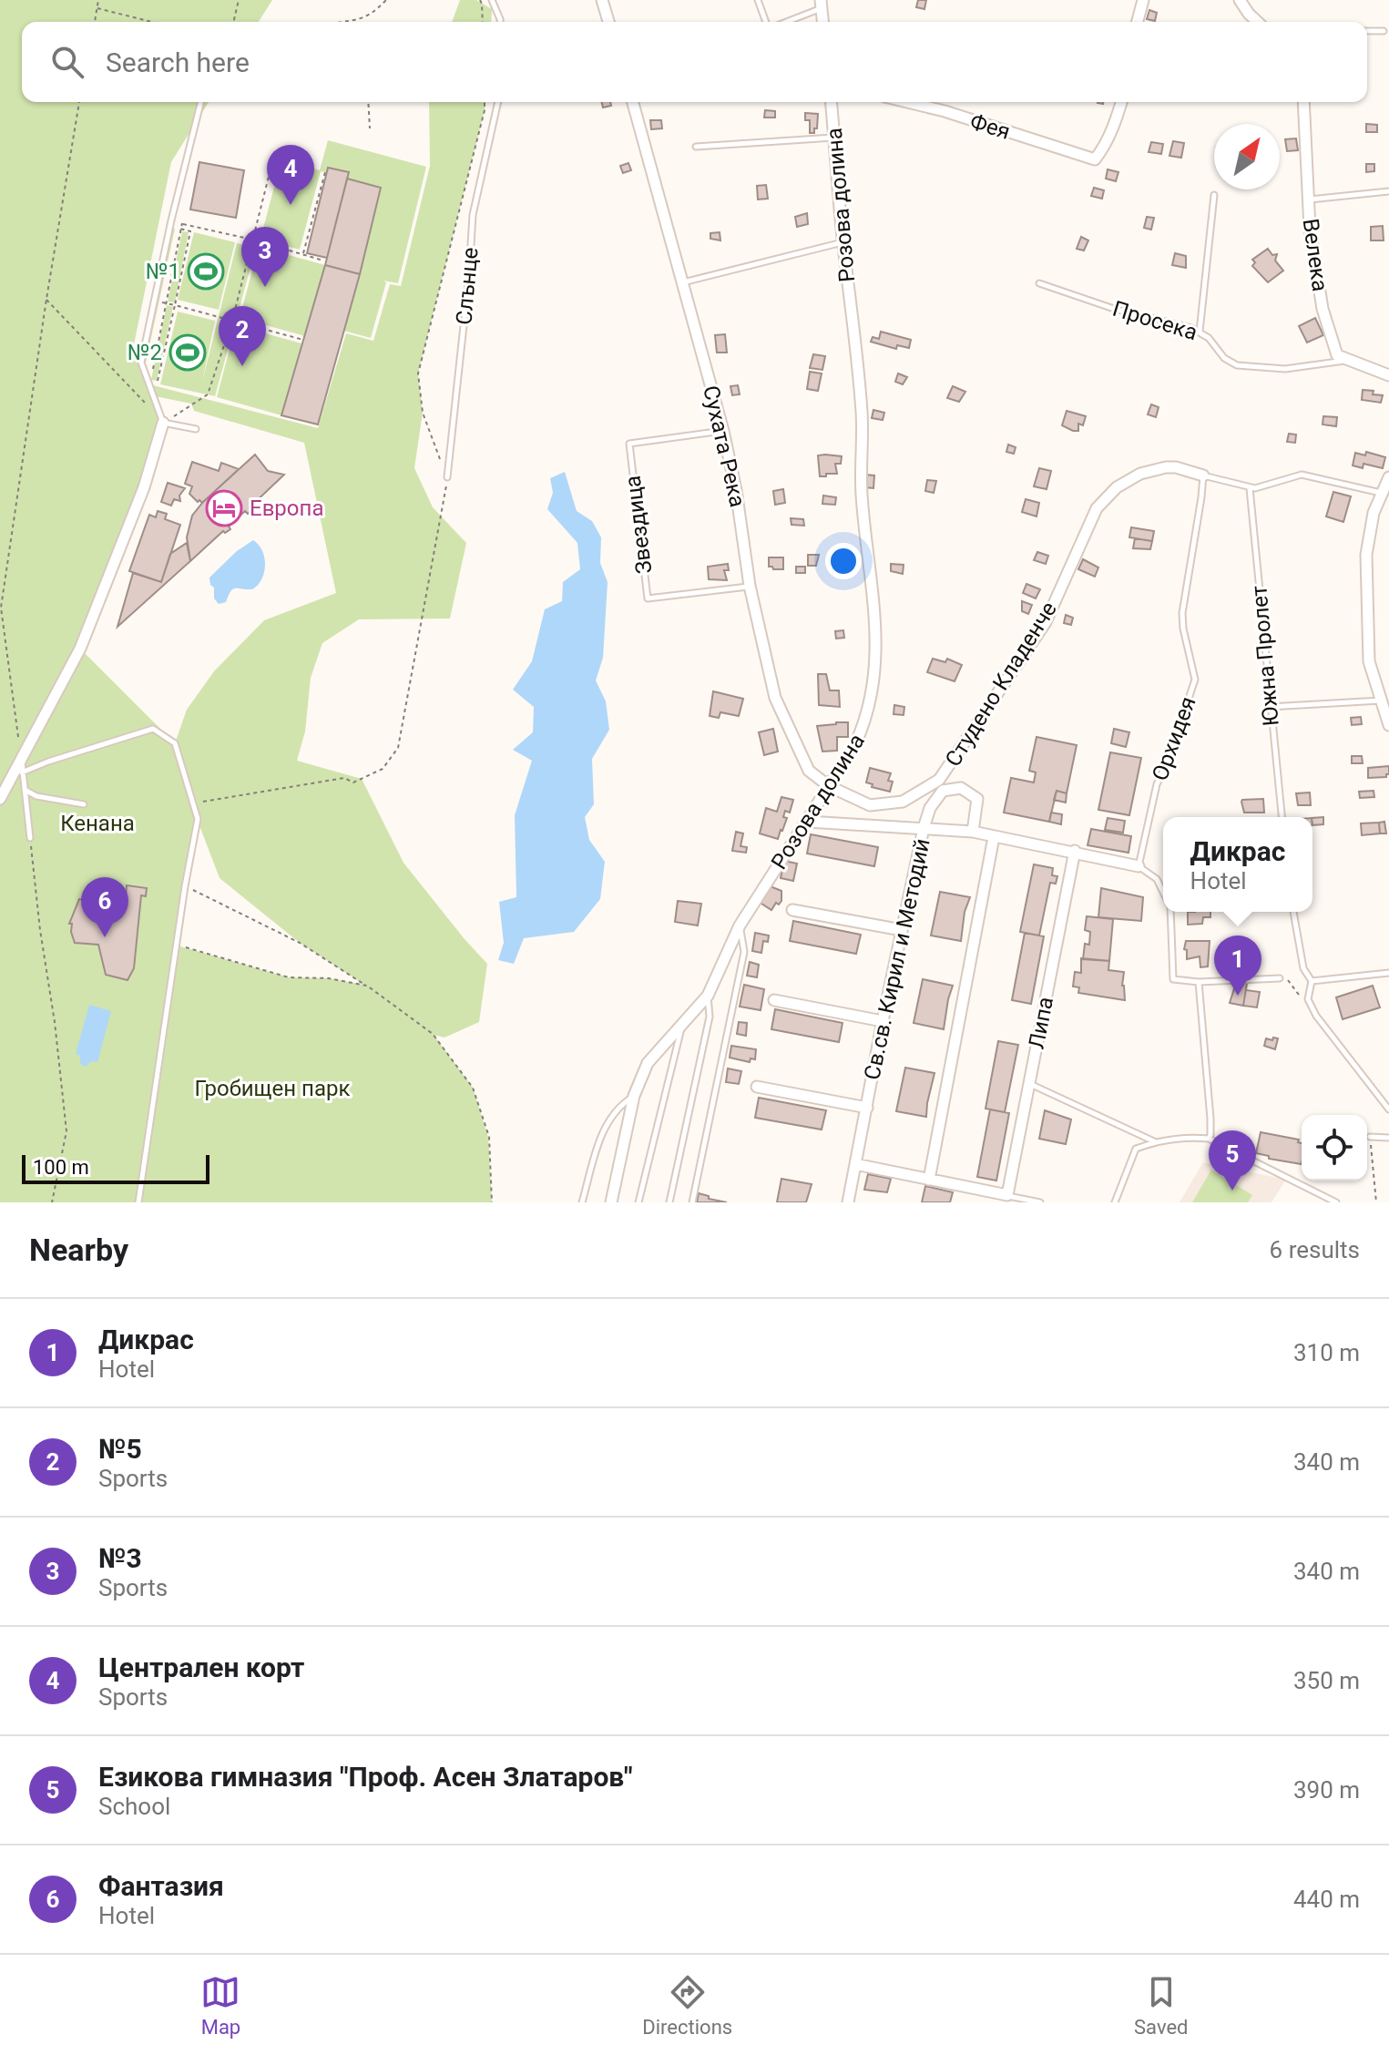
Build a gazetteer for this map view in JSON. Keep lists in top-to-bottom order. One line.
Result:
{"streets":{"street":["Фея","Розова долина","Велека","Сухата Река","Студено Кладенче","Св.св. Кирил и Методий","Липа"],"lane":["Слънце","Просека","Звездица","Южна Пролет","Орхидея"]},"crossings":[["Розова долина","Сухата Река"],["Розова долина","Студено Кладенче"],["Велека","Просека"],["Сухата Река","Звездица"],["Сухата Река","Студено Кладенче"],["Студено Кладенче","Орхидея"],["Студено Кладенче","Св.св. Кирил и Методий"]],"parks":["Кенана","Гробищен парк"],"places":{"sports":["№1","№2"],"hotel":["Европа"]},"scale_bar":"100 m","north":"top right","page":{"search":"Search here","pins":["4","3","2","6","1","5"],"popup":["Дикрас","Hotel"],"scale":"100 m","heading":["Nearby","6 results"],"list":[{"mark":"1","name":"Дикрас","note":"Hotel","value":"310 m"},{"mark":"2","name":"№5","note":"Sports","value":"340 m"},{"mark":"3","name":"№3","note":"Sports","value":"340 m"},{"mark":"4","name":"Централен корт","note":"Sports","value":"350 m"},{"mark":"5","name":"Езикова гимназия \"Проф. Асен Златаров\"","note":"School","value":"390 m"},{"mark":"6","name":"Фантазия","note":"Hotel","value":"440 m"}],"nav":["Map","Directions","Saved"]}}
